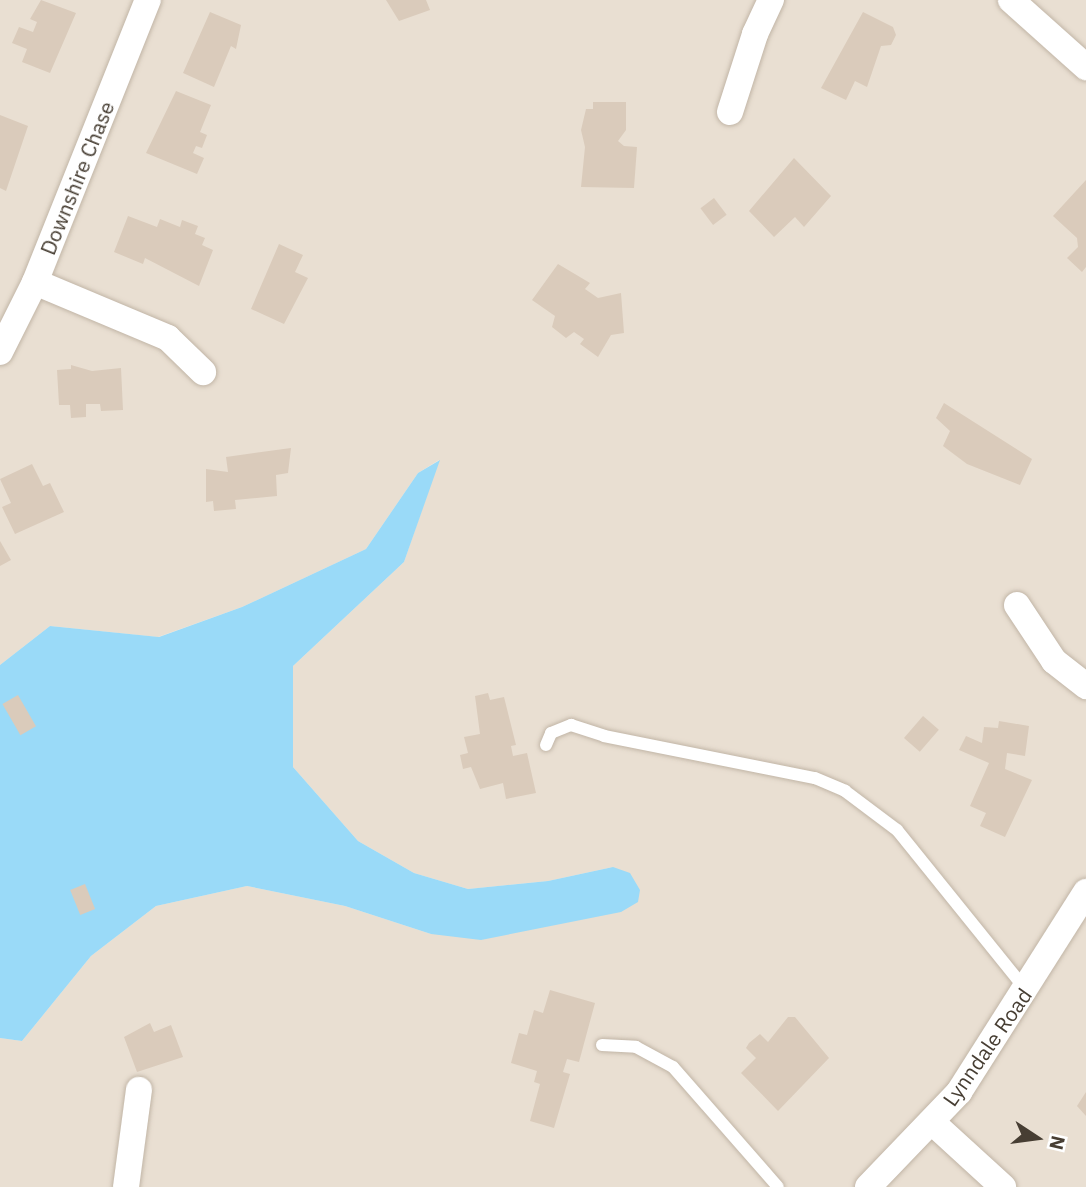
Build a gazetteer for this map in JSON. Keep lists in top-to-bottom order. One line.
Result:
{"streets":{"street":["Downshire Chase","Lynndale Road"]},"north":"right"}
